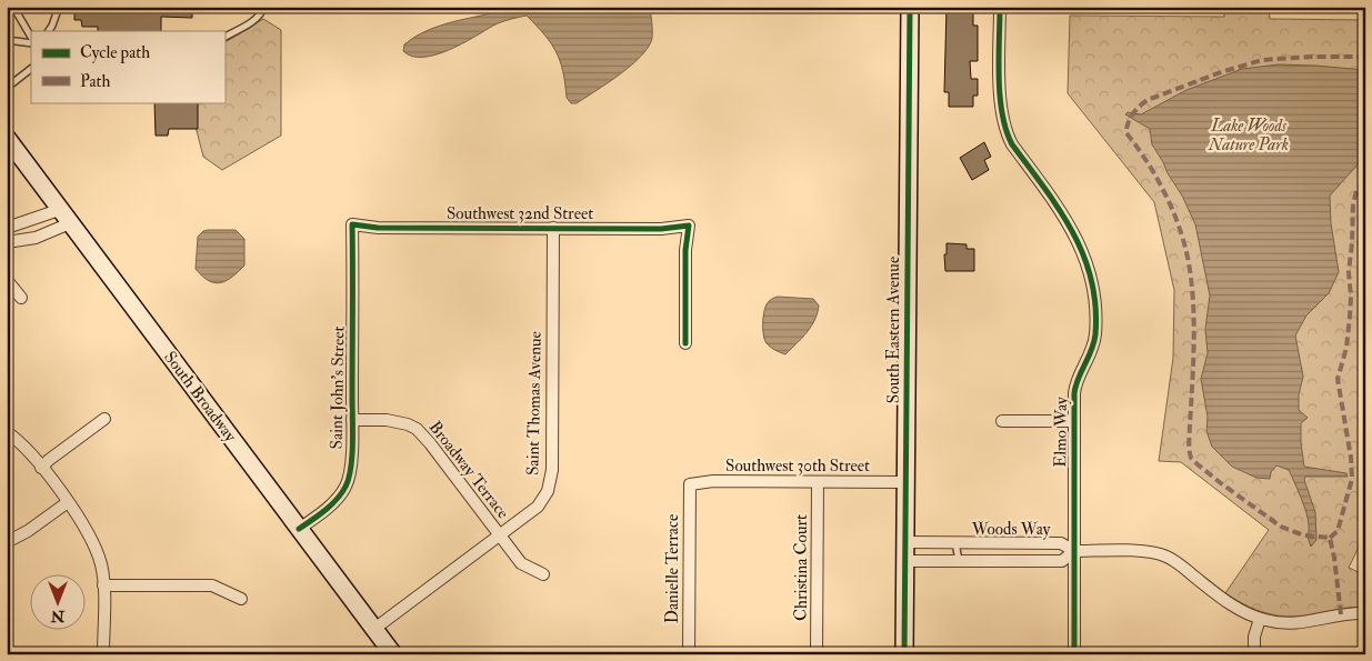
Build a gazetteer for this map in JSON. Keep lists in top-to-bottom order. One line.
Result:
{"streets":{"street":["Southwest 32nd Street","South Eastern Avenue","Saint John's Street","South Broadway","Saint Thomas Avenue","Elmo Way","Southwest 30th Street","Broadway Terrace","Woods Way","Christina Court","Danielle Terrace"]},"crossings":[["Southwest 32nd Street","Saint John's Street"],["Southwest 32nd Street","Saint Thomas Avenue"],["South Eastern Avenue","Southwest 30th Street"],["South Eastern Avenue","Woods Way"],["Saint John's Street","South Broadway"],["Saint John's Street","Broadway Terrace"],["South Broadway","Saint Thomas Avenue"],["Saint Thomas Avenue","Broadway Terrace"],["Elmo Way","Woods Way"],["Southwest 30th Street","Christina Court"],["Southwest 30th Street","Danielle Terrace"]],"parks":["Lake Woods Nature Park"],"legend":["Cycle path","Path"],"north":"bottom"}
